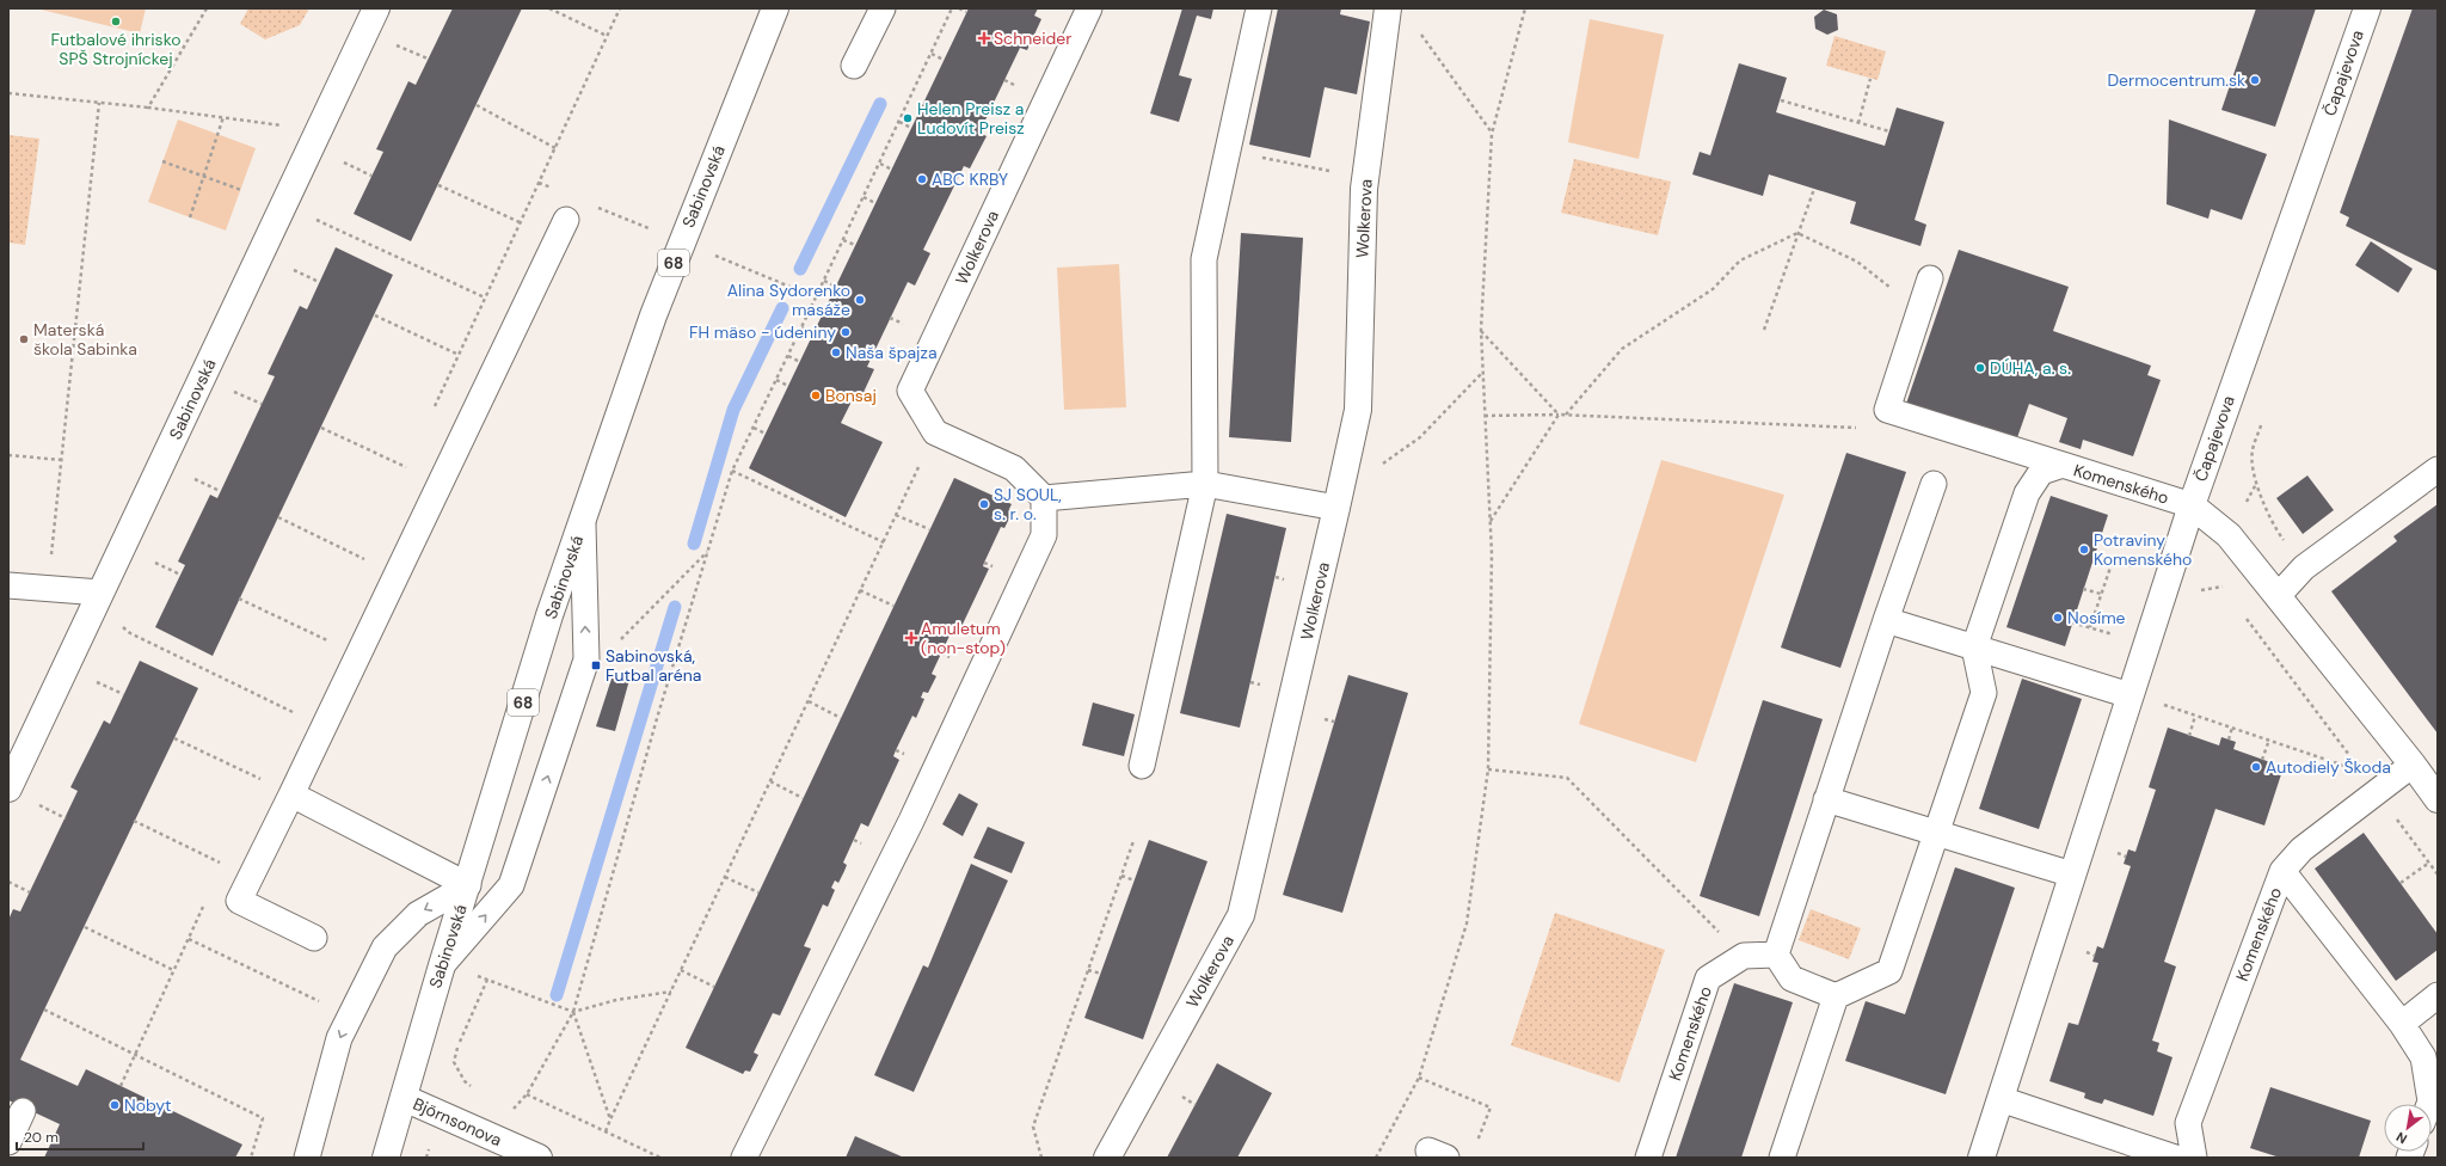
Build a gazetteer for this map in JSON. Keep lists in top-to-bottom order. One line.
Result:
{"streets":{"street":["Čapajevova","Sabinovská","Wolkerova","68","Komenského","Björnsonova"]},"crossings":[["Čapajevova","Komenského"],["Sabinovská","Björnsonova"]],"places":{"other":["Futbalové ihrisko SPŠ Strojníckej","Dermocentrum.sk","Helen Preisz a Ludovít Preisz","ABC KRBY","Alina Sydorenko masáže","FH mäso - údeniny","Materská škola Sabinka","Naša špajza","DÚHA, a. s.","Bonsaj","SJ SOUL, s. r. o.","Potraviny Komenského","Nosíme","Autodiely Škoda","Nobyt"],"health":["Schneider","Amuletum (non-stop)"],"transit":["Sabinovská, Futbal aréna"]},"scale_bar":"20 m","north":"bottom left"}
